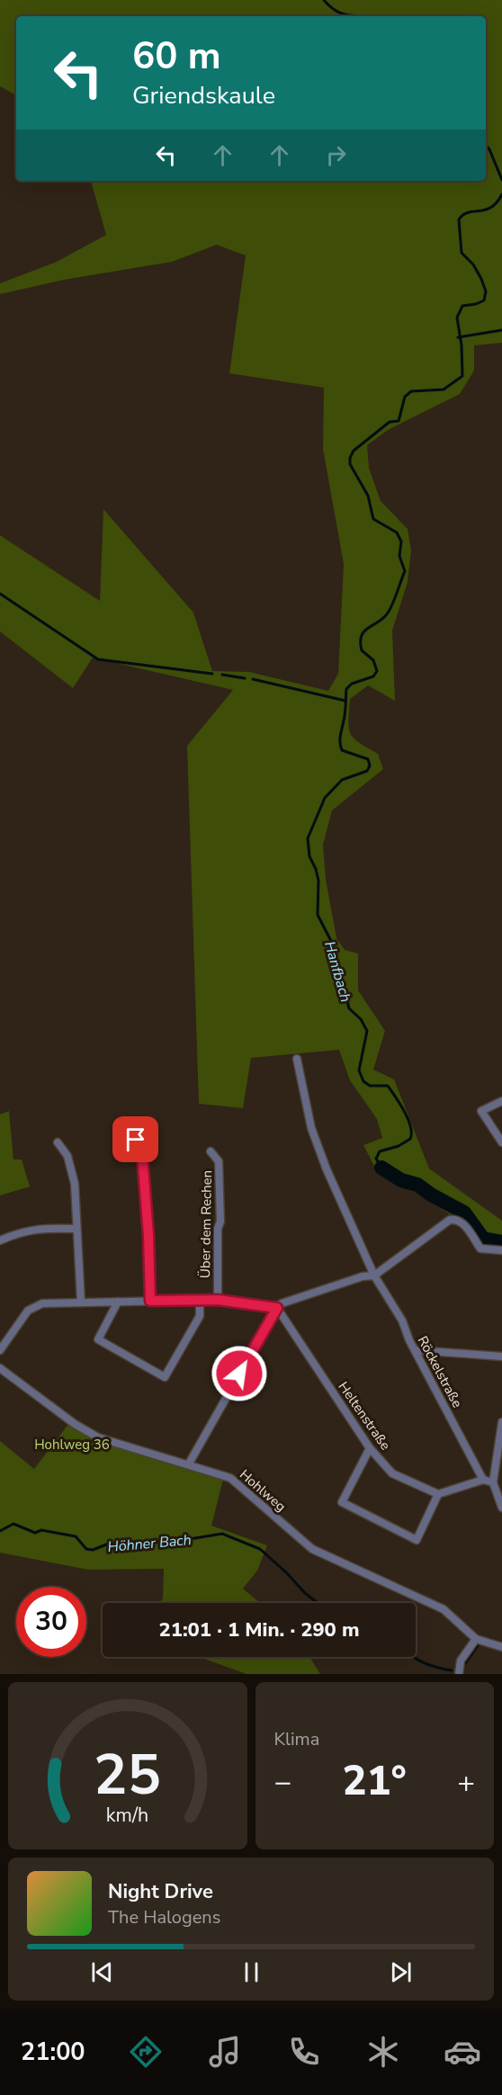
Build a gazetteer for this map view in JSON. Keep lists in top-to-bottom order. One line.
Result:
{"streets":{"street":["Über dem Rechen","Röckelstraße","Heltenstraße","Hohlweg"]},"water":["Hanfbach","Höhner Bach"],"parks":["Hohlweg 36"],"page":{"turn":["60 m","Griendskaule"],"limit":"30","trip":"21:01 · 1 Min. · 290 m","tile":"Klima","heat":["−","21°","+"],"song":["Night Drive","The Halogens"],"tabs":"21:00","gauge":["25","km/h"]}}
